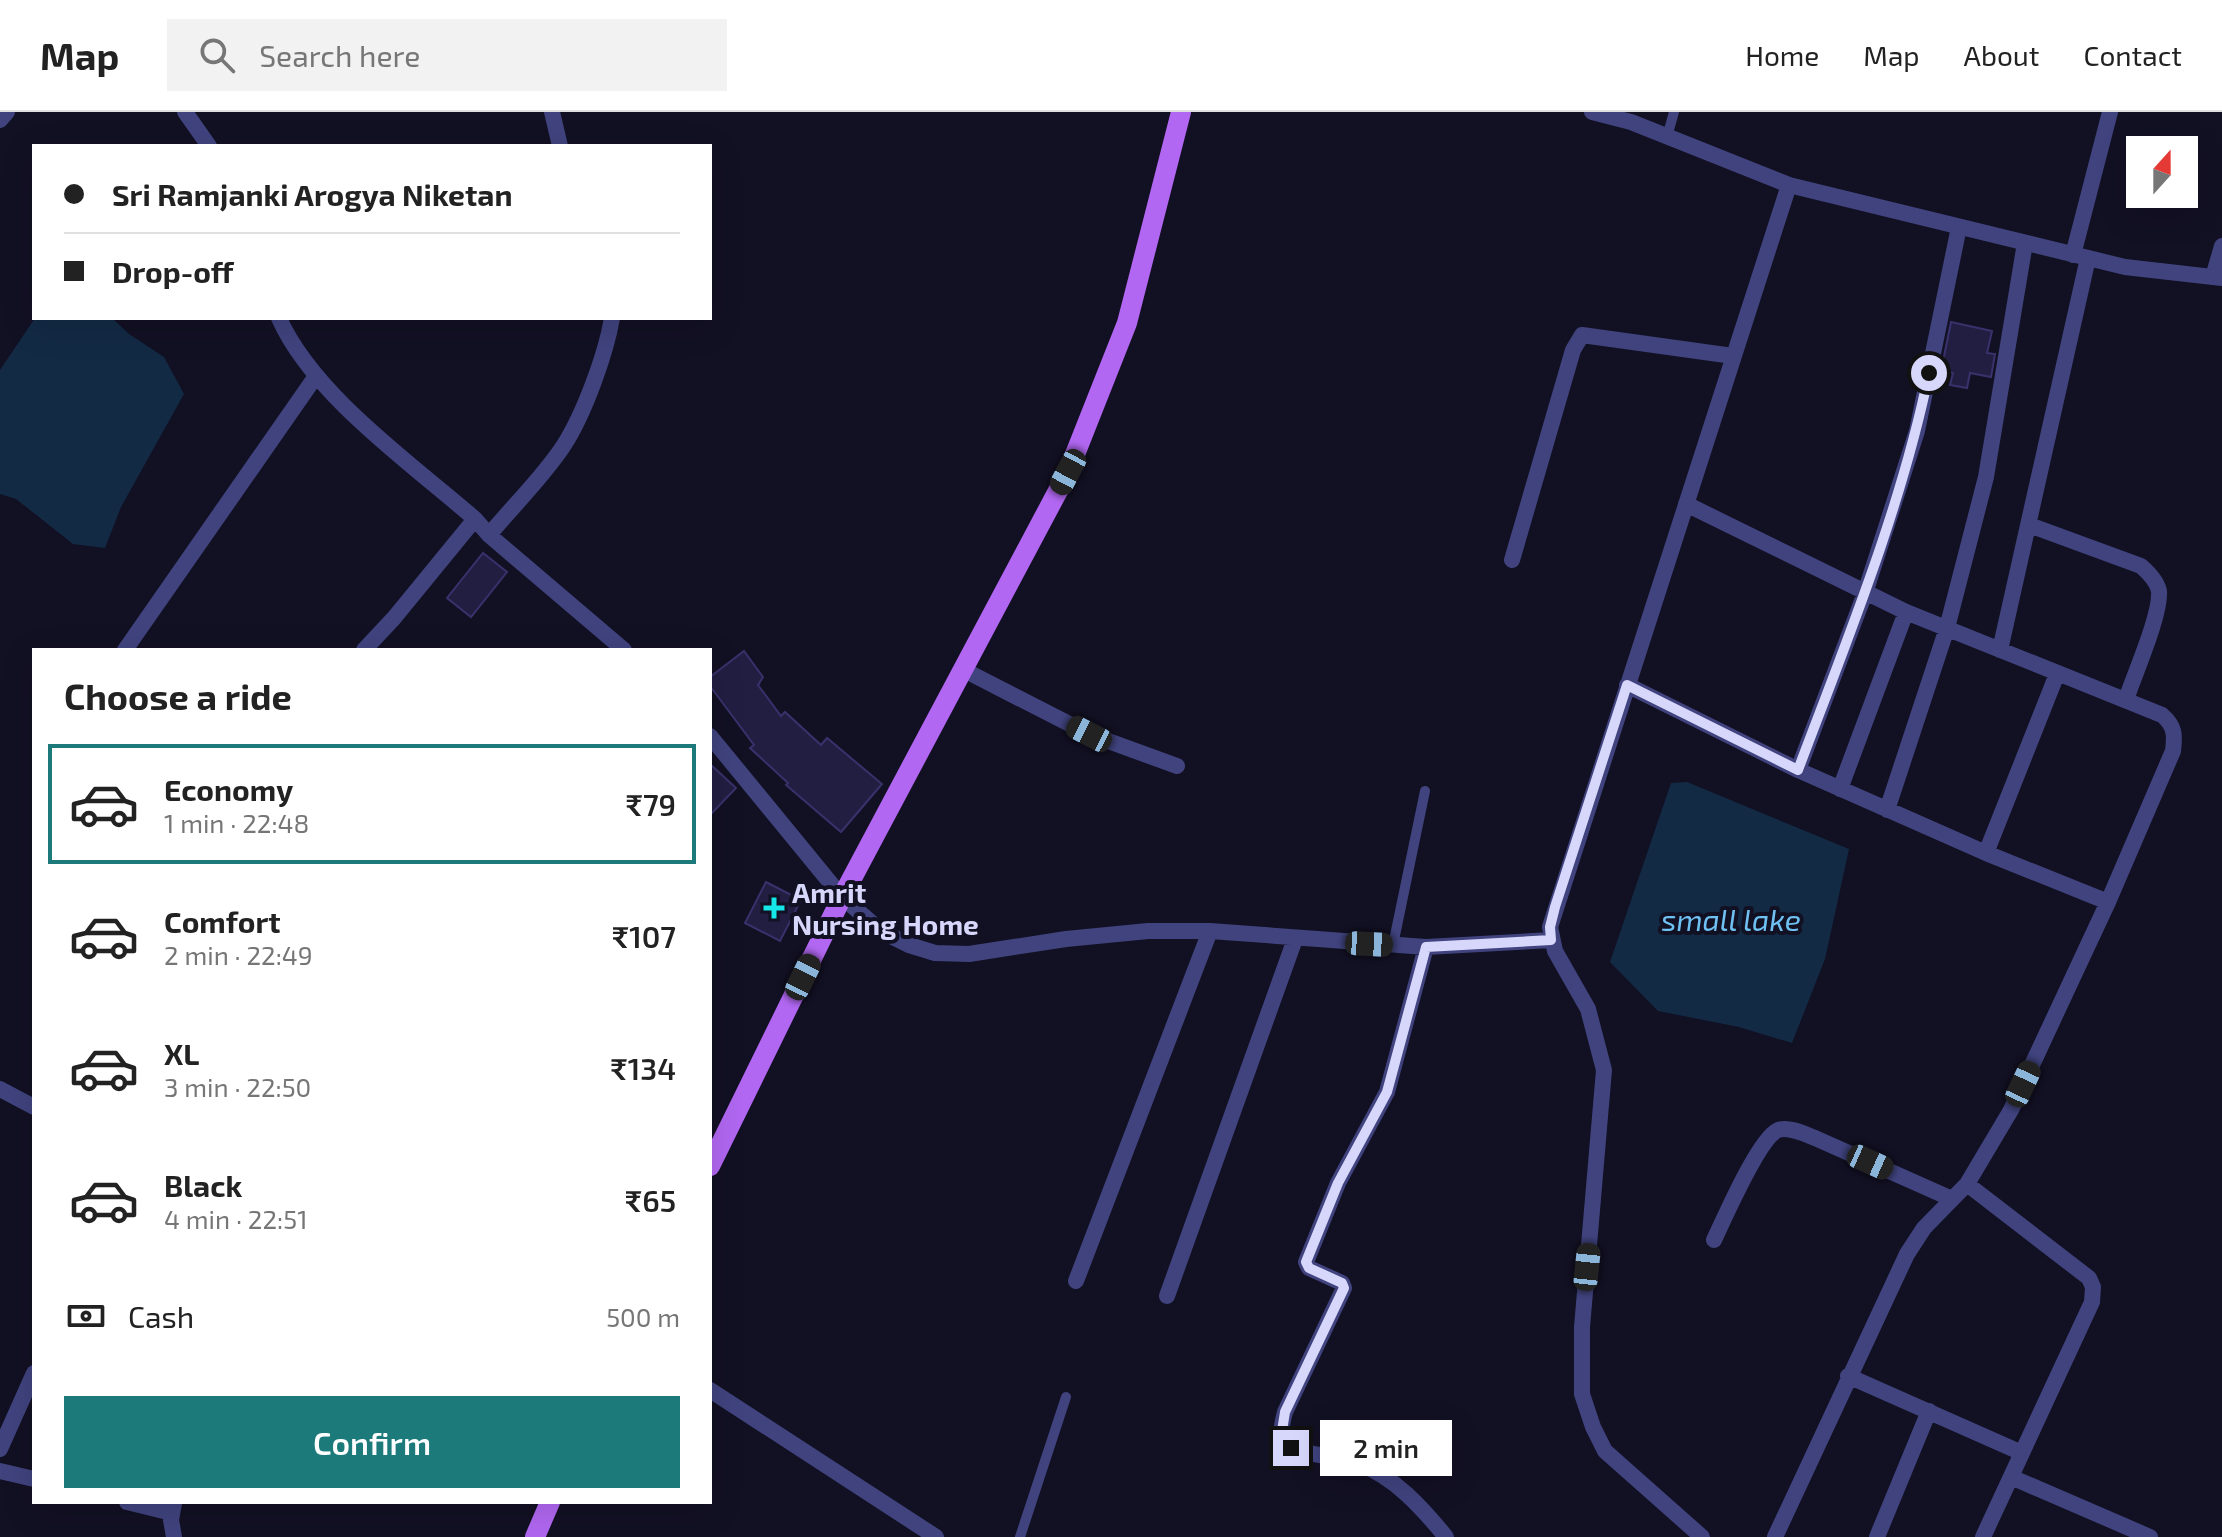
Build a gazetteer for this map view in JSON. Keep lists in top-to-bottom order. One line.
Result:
{"water":["small lake"],"places":{"health":["Amrit Nursing Home"]},"north":"top","page":{"header":"Map","search":"Search here","nav":["Home","Map","About","Contact"],"banner":["Sri Ramjanki Arogya Niketan","Drop-off"],"heading":"Choose a ride","list":[{"name":"Economy","note":"1 min · 22:48","value":"₹79"},{"name":"Comfort","note":"2 min · 22:49","value":"₹107"},{"name":"XL","note":"3 min · 22:50","value":"₹134"},{"name":"Black","note":"4 min · 22:51","value":"₹65"}],"pay":["Cash","500 m"],"buttons":"Confirm","bubble":"2 min"}}
